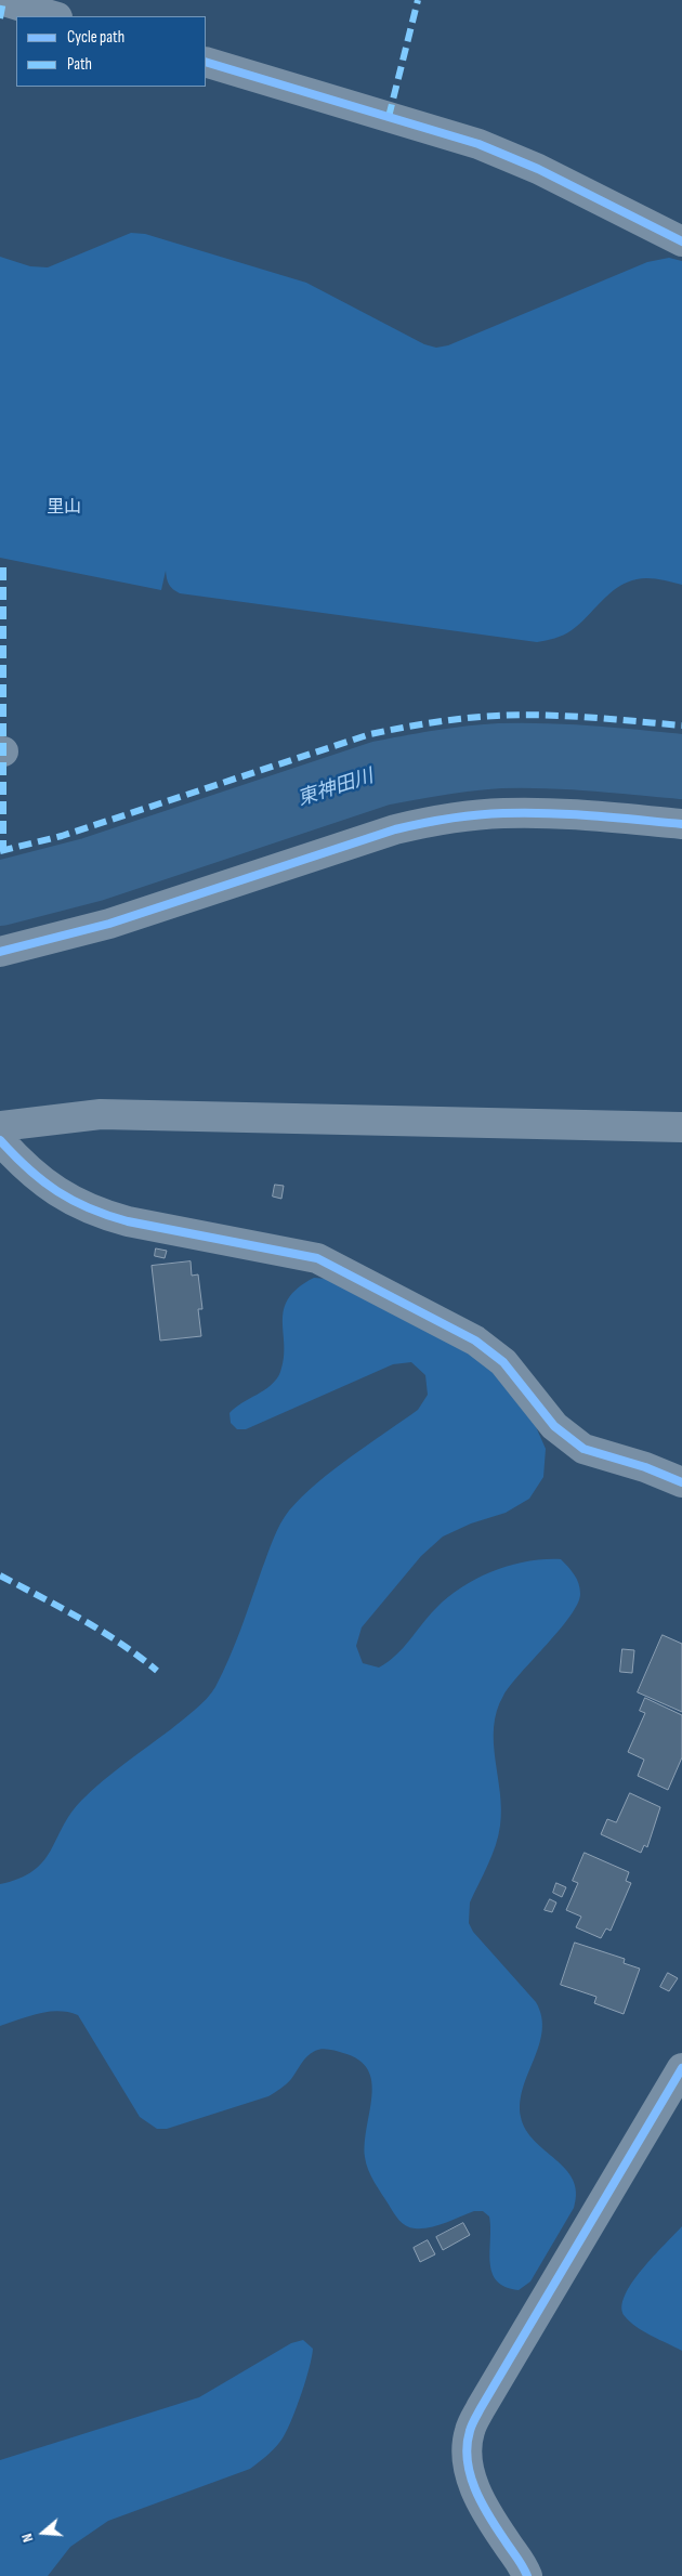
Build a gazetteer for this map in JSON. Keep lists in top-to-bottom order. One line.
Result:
{"water":["東神田川"],"parks":["里山"],"legend":["Cycle path","Path"],"north":"left"}
